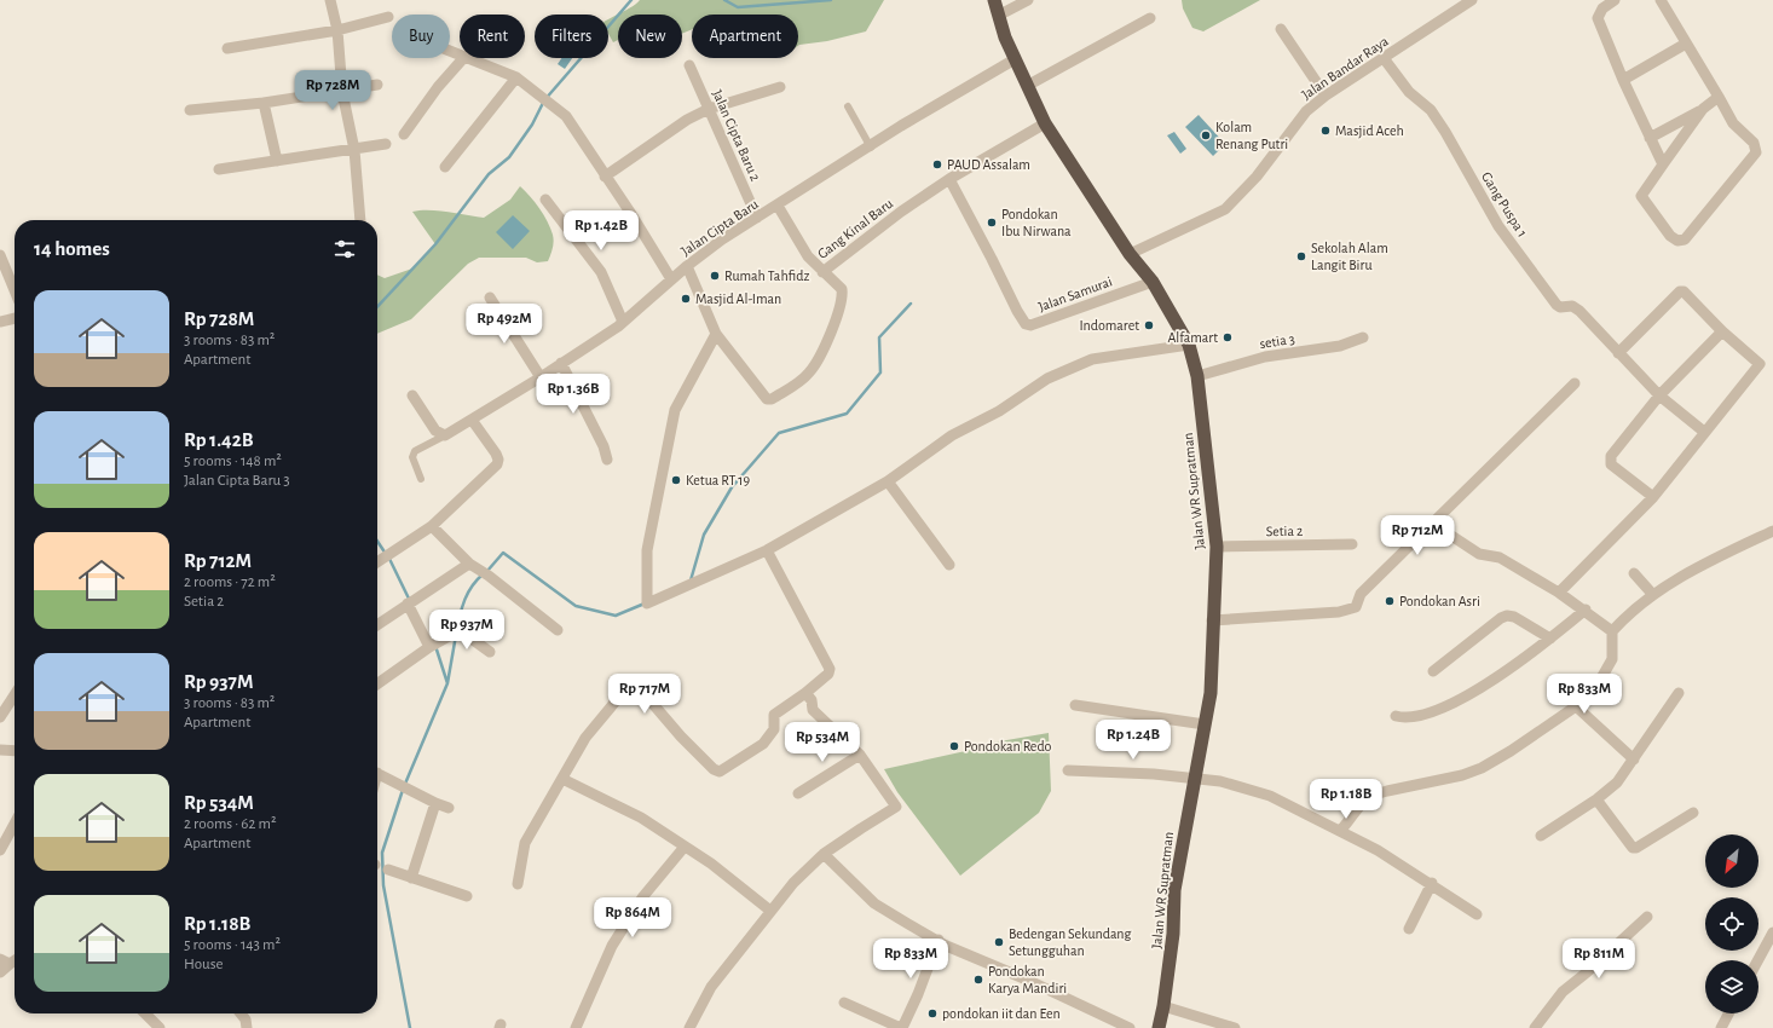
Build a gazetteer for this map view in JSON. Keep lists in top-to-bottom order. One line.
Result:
{"streets":{"highway":["Jalan WR Supratman"],"street":["Jalan Bandar Raya","Jalan Cipta Baru 2","Gang Puspa 1","Jalan Cipta Baru","Gang Kinal Baru","Jalan Samurai","setia 3","Setia 2"]},"crossings":[["Jalan Bandar Raya","Gang Puspa 1"],["Jalan Bandar Raya","Jalan WR Supratman"],["Jalan Cipta Baru 2","Jalan Cipta Baru"],["Jalan Cipta Baru","Jalan WR Supratman"],["Gang Kinal Baru","Jalan Samurai"],["Gang Kinal Baru","Jalan WR Supratman"],["Jalan Samurai","Jalan WR Supratman"],["setia 3","Jalan WR Supratman"],["Jalan WR Supratman","Setia 2"]],"places":["Masjid Aceh","Kolam Renang Putri","PAUD Assalam","Pondokan Ibu Nirwana","Sekolah Alam Langit Biru","Rumah Tahfidz","Masjid Al-Iman","Indomaret","Alfamart","Ketua RT 19","Pondokan Asri","Pondokan Redo","Bedengan Sekundang Setungguhan","Pondokan Karya Mandiri","pondokan iit dan Een"],"north":"bottom left","page":{"chip":["Buy","Rent","Filters","New","Apartment"],"price":["Rp 728M","Rp 1.42B","Rp 492M","Rp 1.36B","Rp 712M","Rp 937M","Rp 717M","Rp 833M","Rp 1.24B","Rp 534M","Rp 1.18B","Rp 864M","Rp 833M","Rp 811M"],"heading":"14 homes","list":[{"name":"Rp 728M","note":"3 rooms · 83 m² · Apartment"},{"name":"Rp 1.42B","note":"5 rooms · 148 m² · Jalan Cipta Baru 3"},{"name":"Rp 712M","note":"2 rooms · 72 m² · Setia 2"},{"name":"Rp 937M","note":"3 rooms · 83 m² · Apartment"},{"name":"Rp 534M","note":"2 rooms · 62 m² · Apartment"},{"name":"Rp 1.18B","note":"5 rooms · 143 m² · House"}]}}
